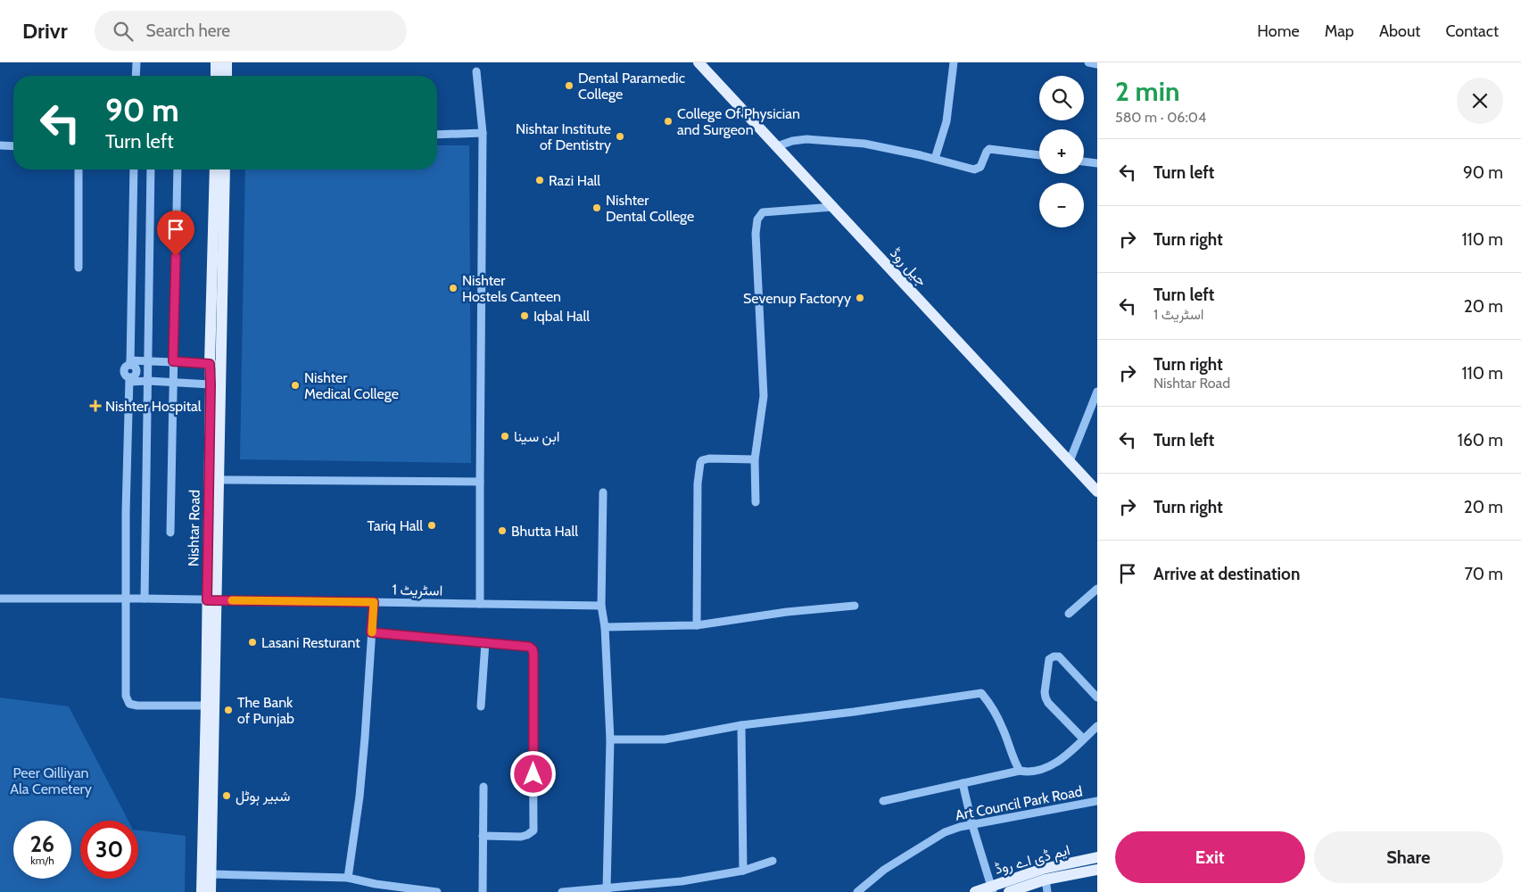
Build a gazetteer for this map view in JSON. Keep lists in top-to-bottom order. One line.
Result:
{"streets":{"main road":["جیل روڈ","Nishtar Road","ایم ڈی اے روڈ"],"street":["اسٹریٹ 1","Art Council Park Road"]},"crossings":[["Nishtar Road","اسٹریٹ 1"]],"parks":["Peer Qilliyan Ala Cemetery"],"places":{"other":["Dental Paramedic College","College Of Physician and Surgeon","Nishtar Institute of Dentistry","Razi Hall","Nishter Dental College","Nishter Hostels Canteen","Sevenup Factoryy","Iqbal Hall","Nishter Medical College","ابن سینا","Tariq Hall","Bhutta Hall","Lasani Resturant","The Bank of Punjab","شبیر ہوٹل"],"health":["Nishter Hospital"]},"page":{"header":"Drivr","search":"Search here","nav":["Home","Map","About","Contact"],"heading":["2 min","580 m · 06:04"],"map_buttons":["+","−"],"turn":["90 m","Turn left"],"list":[{"name":"Turn left","value":"90 m"},{"name":"Turn right","value":"110 m"},{"name":"Turn left","note":"اسٹریٹ 1","value":"20 m"},{"name":"Turn right","note":"Nishtar Road","value":"110 m"},{"name":"Turn left","value":"160 m"},{"name":"Turn right","value":"20 m"},{"name":"Arrive at destination","value":"70 m"}],"speed":"26 km/h","limit":"30","buttons":["Exit","Share"]}}
